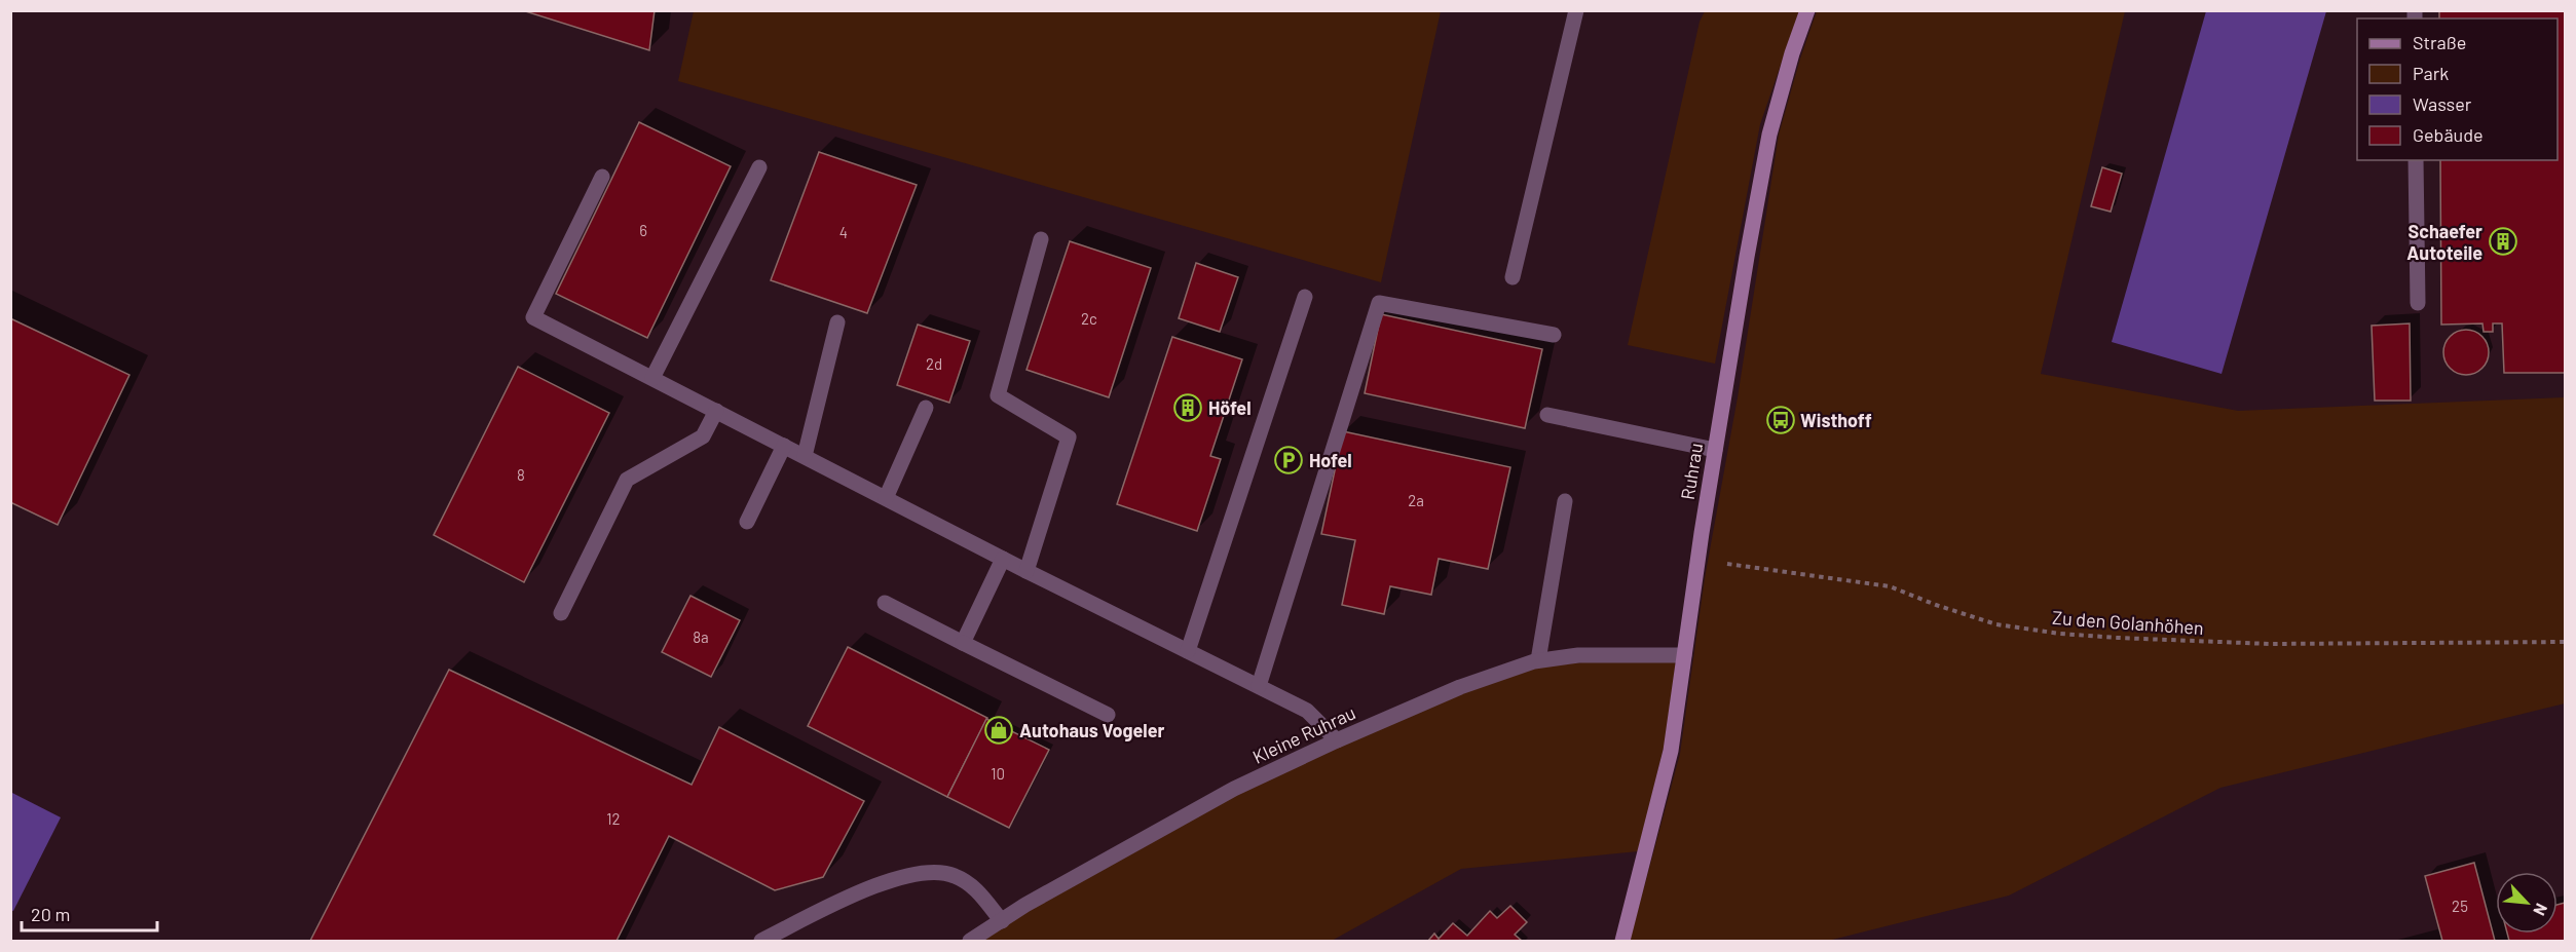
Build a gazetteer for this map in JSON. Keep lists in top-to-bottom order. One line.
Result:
{"streets":{"street":["Ruhrau","Kleine Ruhrau"],"path":["Zu den Golanhöhen"]},"crossings":[["Ruhrau","Zu den Golanhöhen"],["Ruhrau","Kleine Ruhrau"]],"places":{"building":["Schaefer Autoteile","Höfel"],"bus stop":["Wisthoff"],"parking":["Hofel"],"shop":["Autohaus Vogeler"]},"house_numbers":["6","4","2c","2d","8","2a","8a","10","12","25"],"legend":["Straße","Park","Wasser","Gebäude"],"scale_bar":"20 m","north":"bottom right"}
